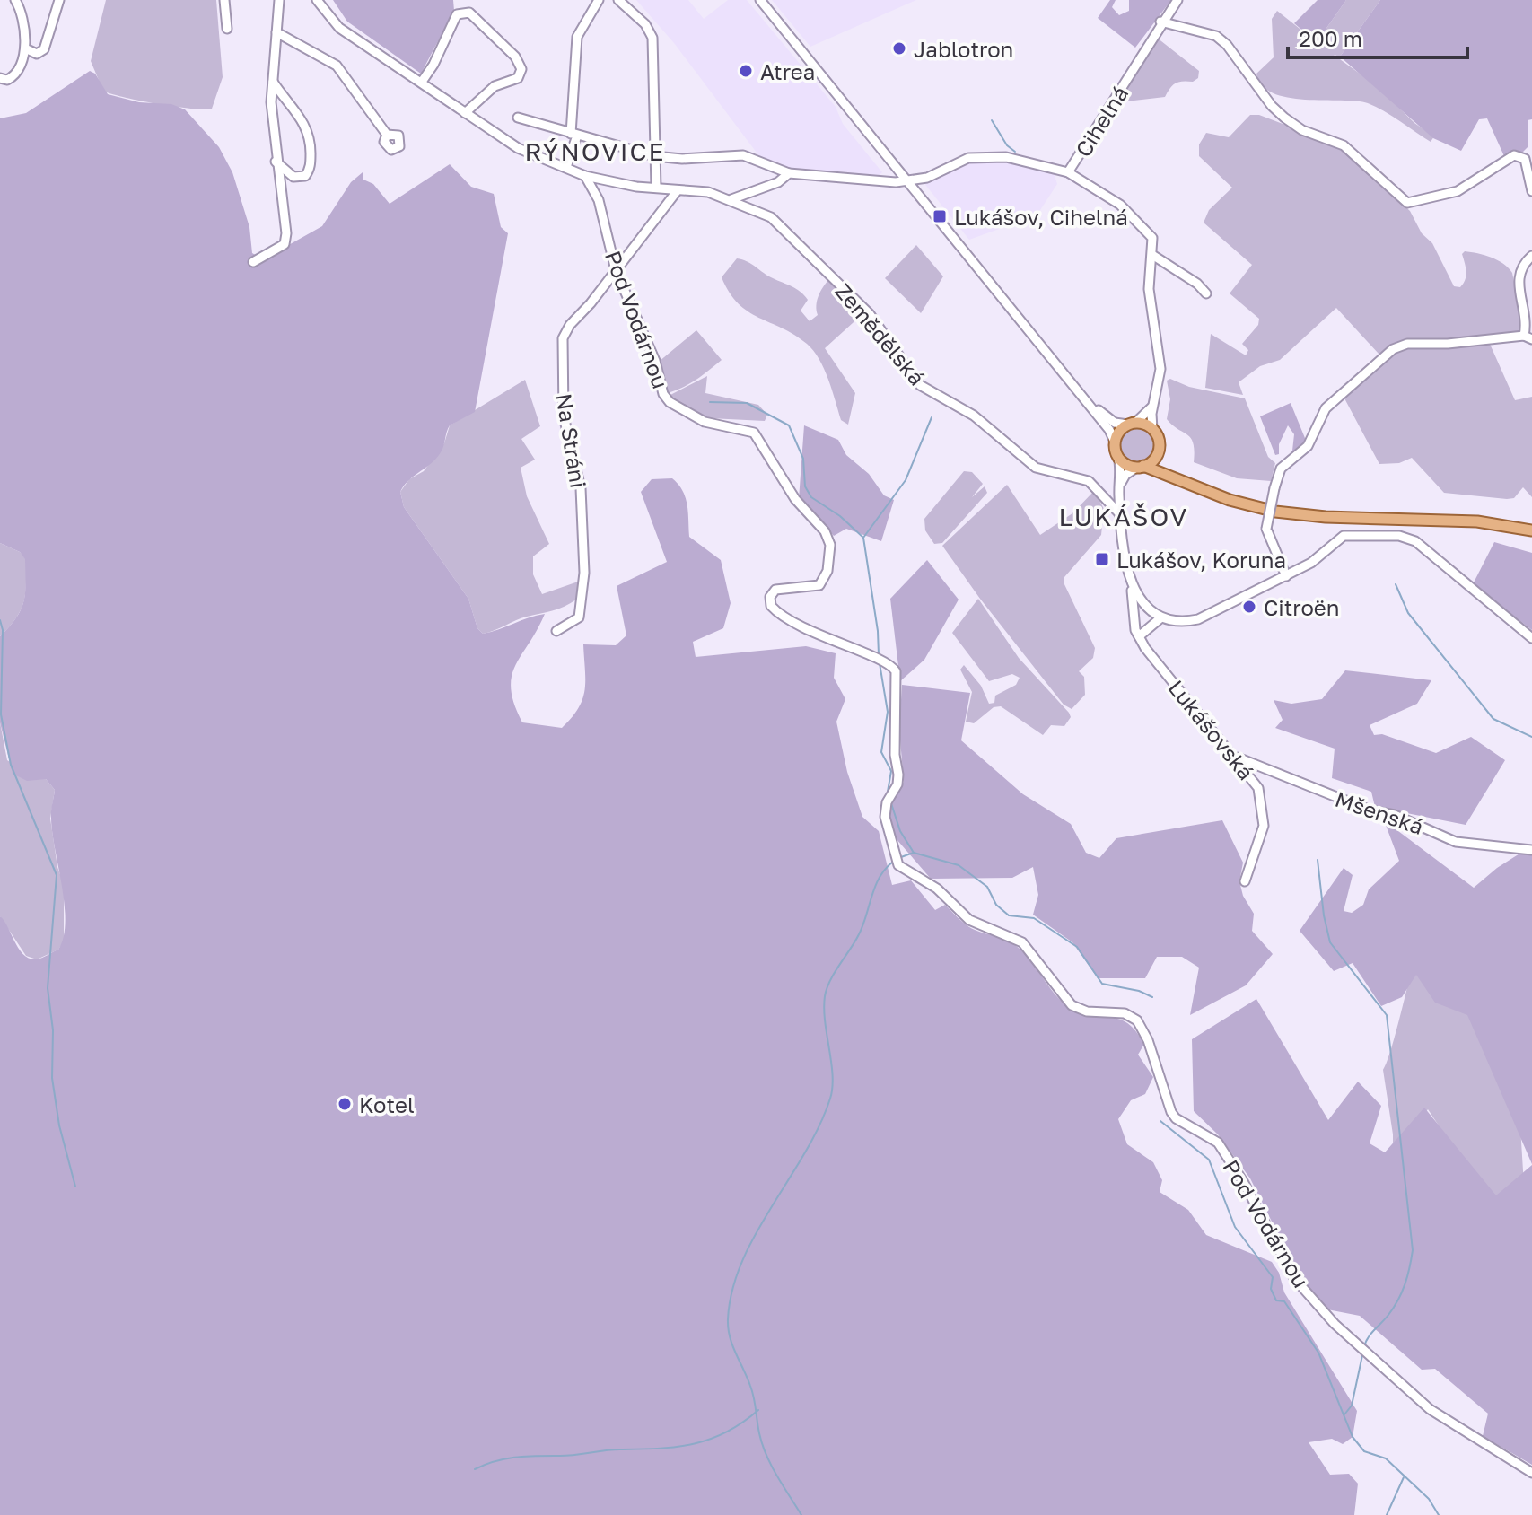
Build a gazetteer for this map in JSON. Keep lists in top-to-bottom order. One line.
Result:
{"streets":{"street":["Cihelná","Pod Vodárnou","Zemědělská","Na Stráni","Lukášovská","Mšenská"]},"crossings":[["Pod Vodárnou","Zemědělská"],["Pod Vodárnou","Na Stráni"],["Zemědělská","Na Stráni"],["Zemědělská","Lukášovská"],["Lukášovská","Mšenská"]],"districts":["RÝNOVICE","LUKÁŠOV"],"places":{"other":["Jablotron","Atrea","Citroën","Kotel"],"transit":["Lukášov, Cihelná","Lukášov, Koruna"]},"scale_bar":"200 m"}
